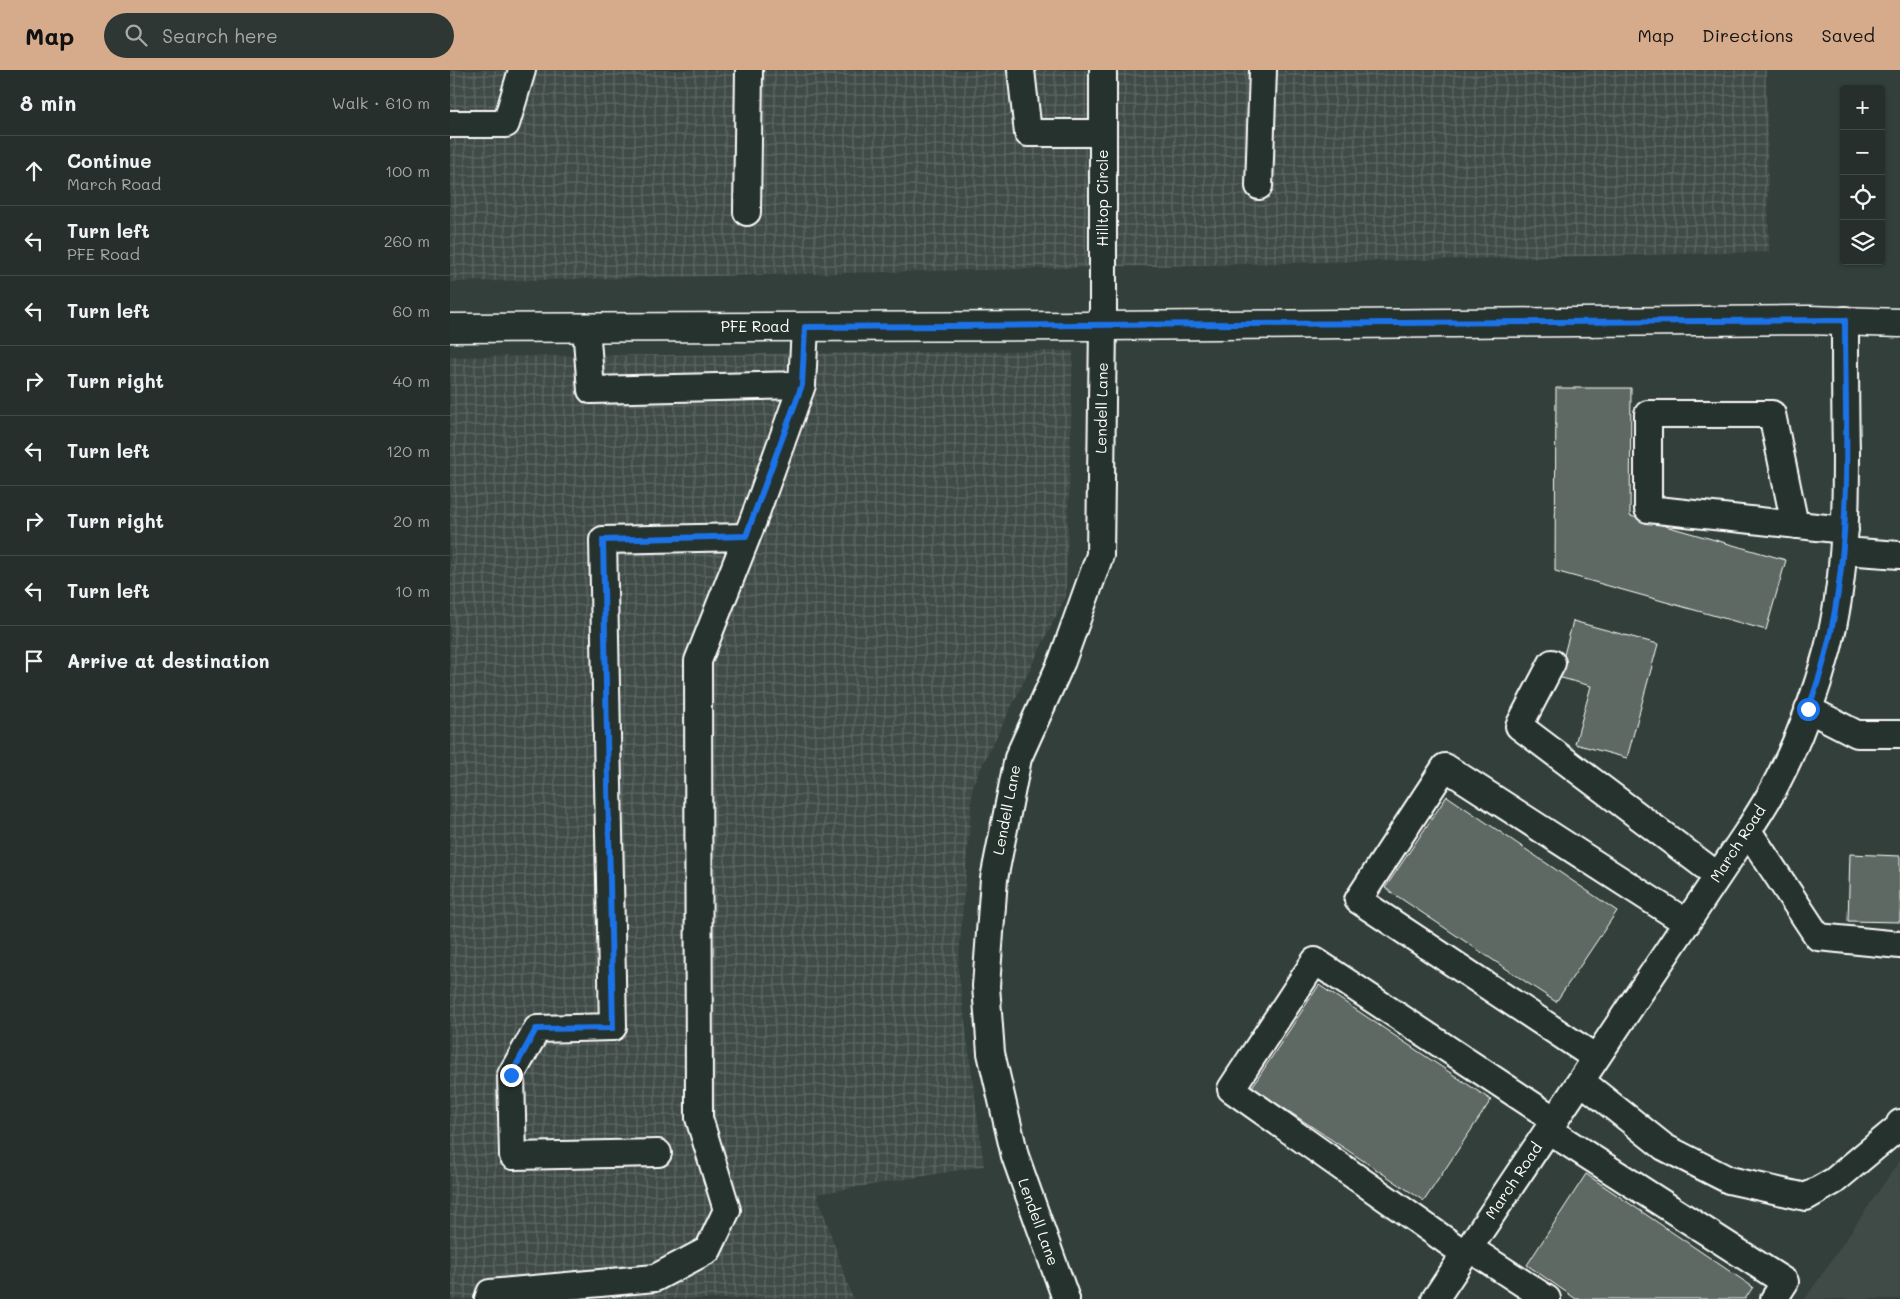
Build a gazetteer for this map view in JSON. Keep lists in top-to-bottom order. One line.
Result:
{"streets":{"main road":["PFE Road"],"street":["Hilltop Circle","Lendell Lane","March Road"]},"crossings":[["Hilltop Circle","PFE Road"],["Hilltop Circle","Lendell Lane"],["PFE Road","Lendell Lane"],["PFE Road","March Road"]],"page":{"header":"Map","search":"Search here","nav":["Map","Directions","Saved"],"heading":["8 min","Walk · 610 m"],"map_buttons":["+","−"],"list":[["Continue","March Road","100 m"],["Turn left","PFE Road","260 m"],["Turn left","60 m"],["Turn right","40 m"],["Turn left","120 m"],["Turn right","20 m"],["Turn left","10 m"],"Arrive at destination"]}}
